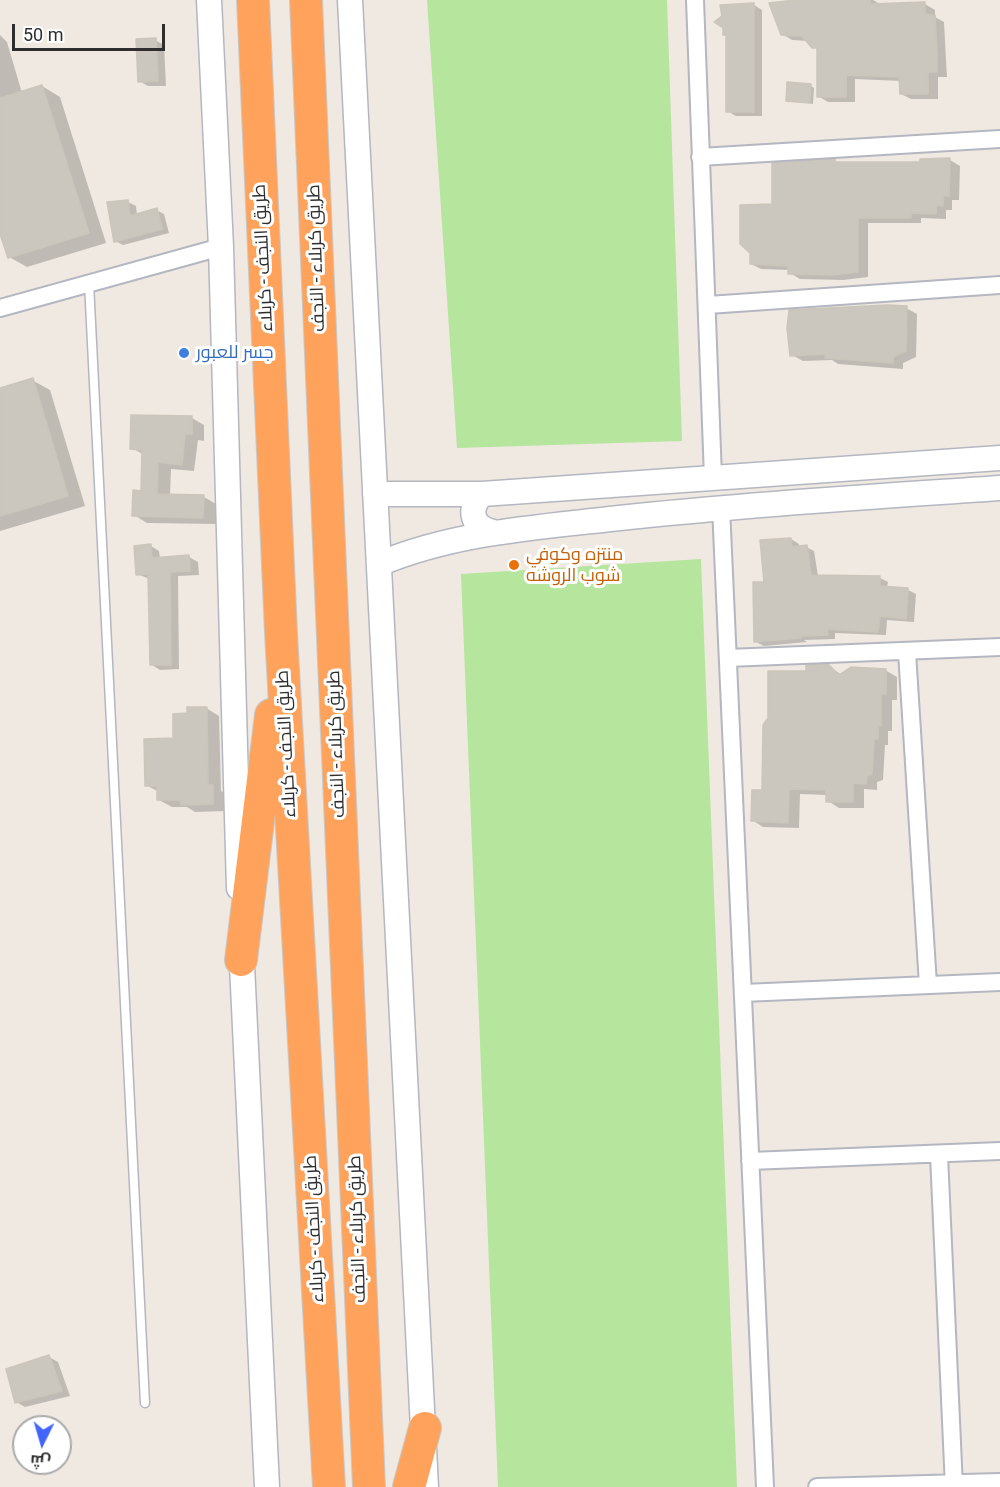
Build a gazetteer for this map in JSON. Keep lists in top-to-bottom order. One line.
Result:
{"streets":{"highway":["طريق النجف - کربلاء","طريق کربلاء - النجف"]},"places":["جسر للعبور","منتزه وكوفي شوب الروشه"],"scale_bar":"50 m","north":"bottom"}
